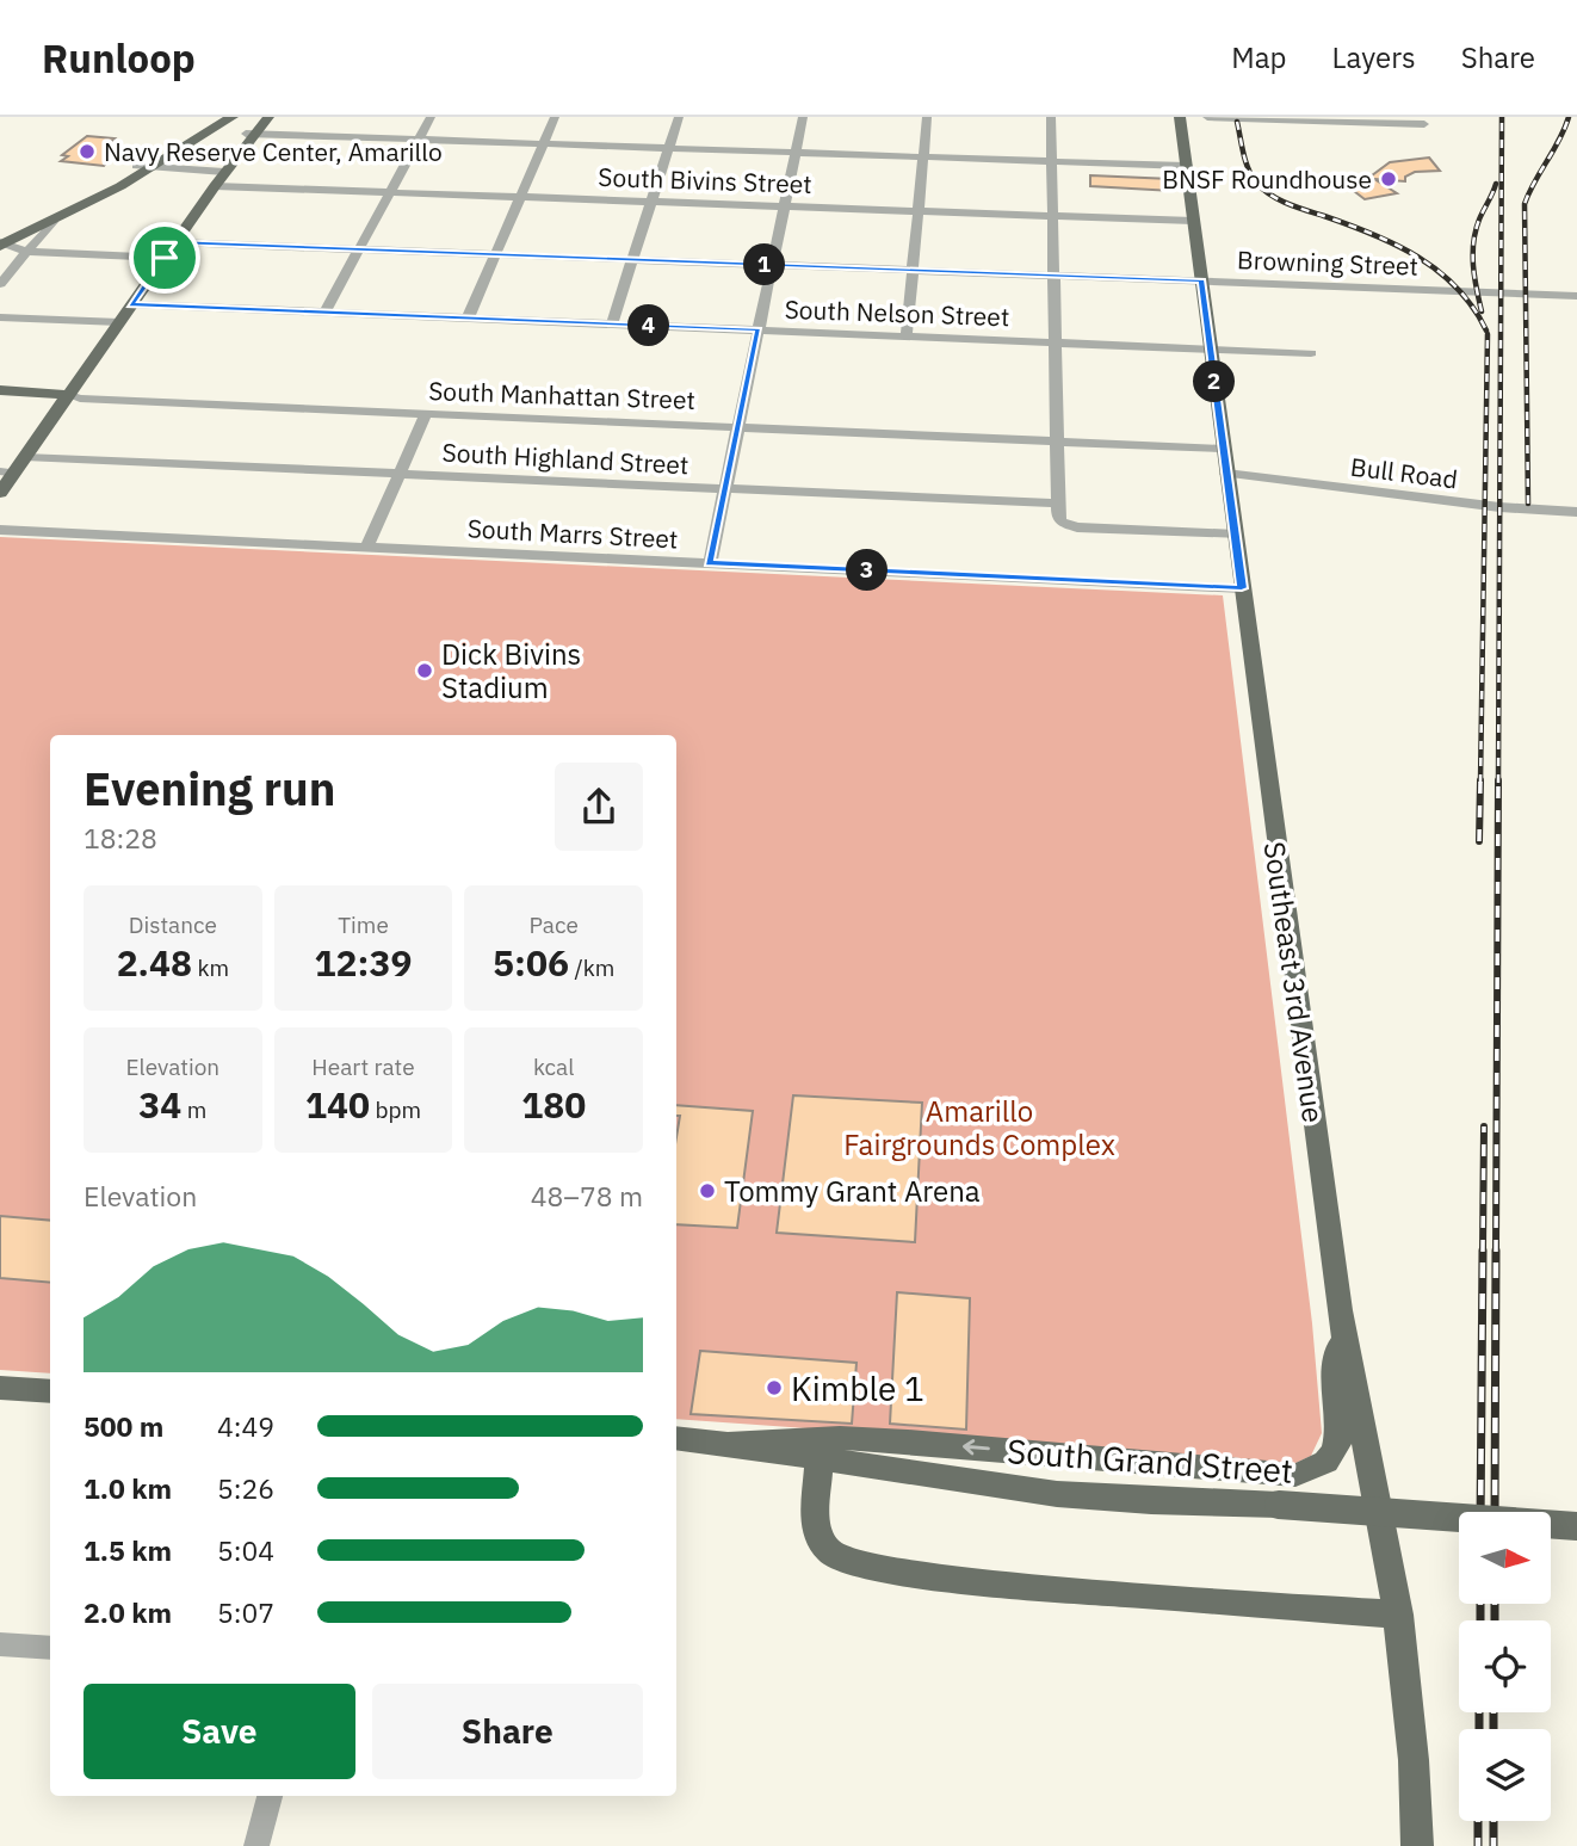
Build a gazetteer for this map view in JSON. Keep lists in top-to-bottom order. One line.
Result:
{"streets":{"main road":["South Manhattan Street","Southeast 3rd Avenue","South Grand Street"],"street":["South Bivins Street","Browning Street","South Nelson Street","South Highland Street","Bull Road","South Marrs Street"]},"crossings":[["South Bivins Street","Southeast 3rd Avenue"],["Browning Street","Southeast 3rd Avenue"],["South Nelson Street","Southeast 3rd Avenue"],["South Manhattan Street","Southeast 3rd Avenue"],["Bull Road","Southeast 3rd Avenue"],["South Marrs Street","Southeast 3rd Avenue"]],"parks":["Amarillo Fairgrounds Complex"],"places":["Navy Reserve Center, Amarillo","BNSF Roundhouse","Dick Bivins Stadium","Tommy Grant Arena","Kimble 1"],"north":"right","page":{"header":"Runloop","nav":["Map","Layers","Share"],"pins":["1","4","2","3"],"heading":["Evening run","18:28"],"stats":[["Distance","2.48 km"],["Time","12:39"],["Pace","5:06 /km"],["Elevation","34 m"],["Heart rate","140 bpm"],["kcal","180"]],"chart":["Elevation","48–78 m"],"list":[{"name":"500 m","note":"4:49"},{"name":"1.0 km","note":"5:26"},{"name":"1.5 km","note":"5:04"},{"name":"2.0 km","note":"5:07"}],"buttons":["Save","Share"]}}
